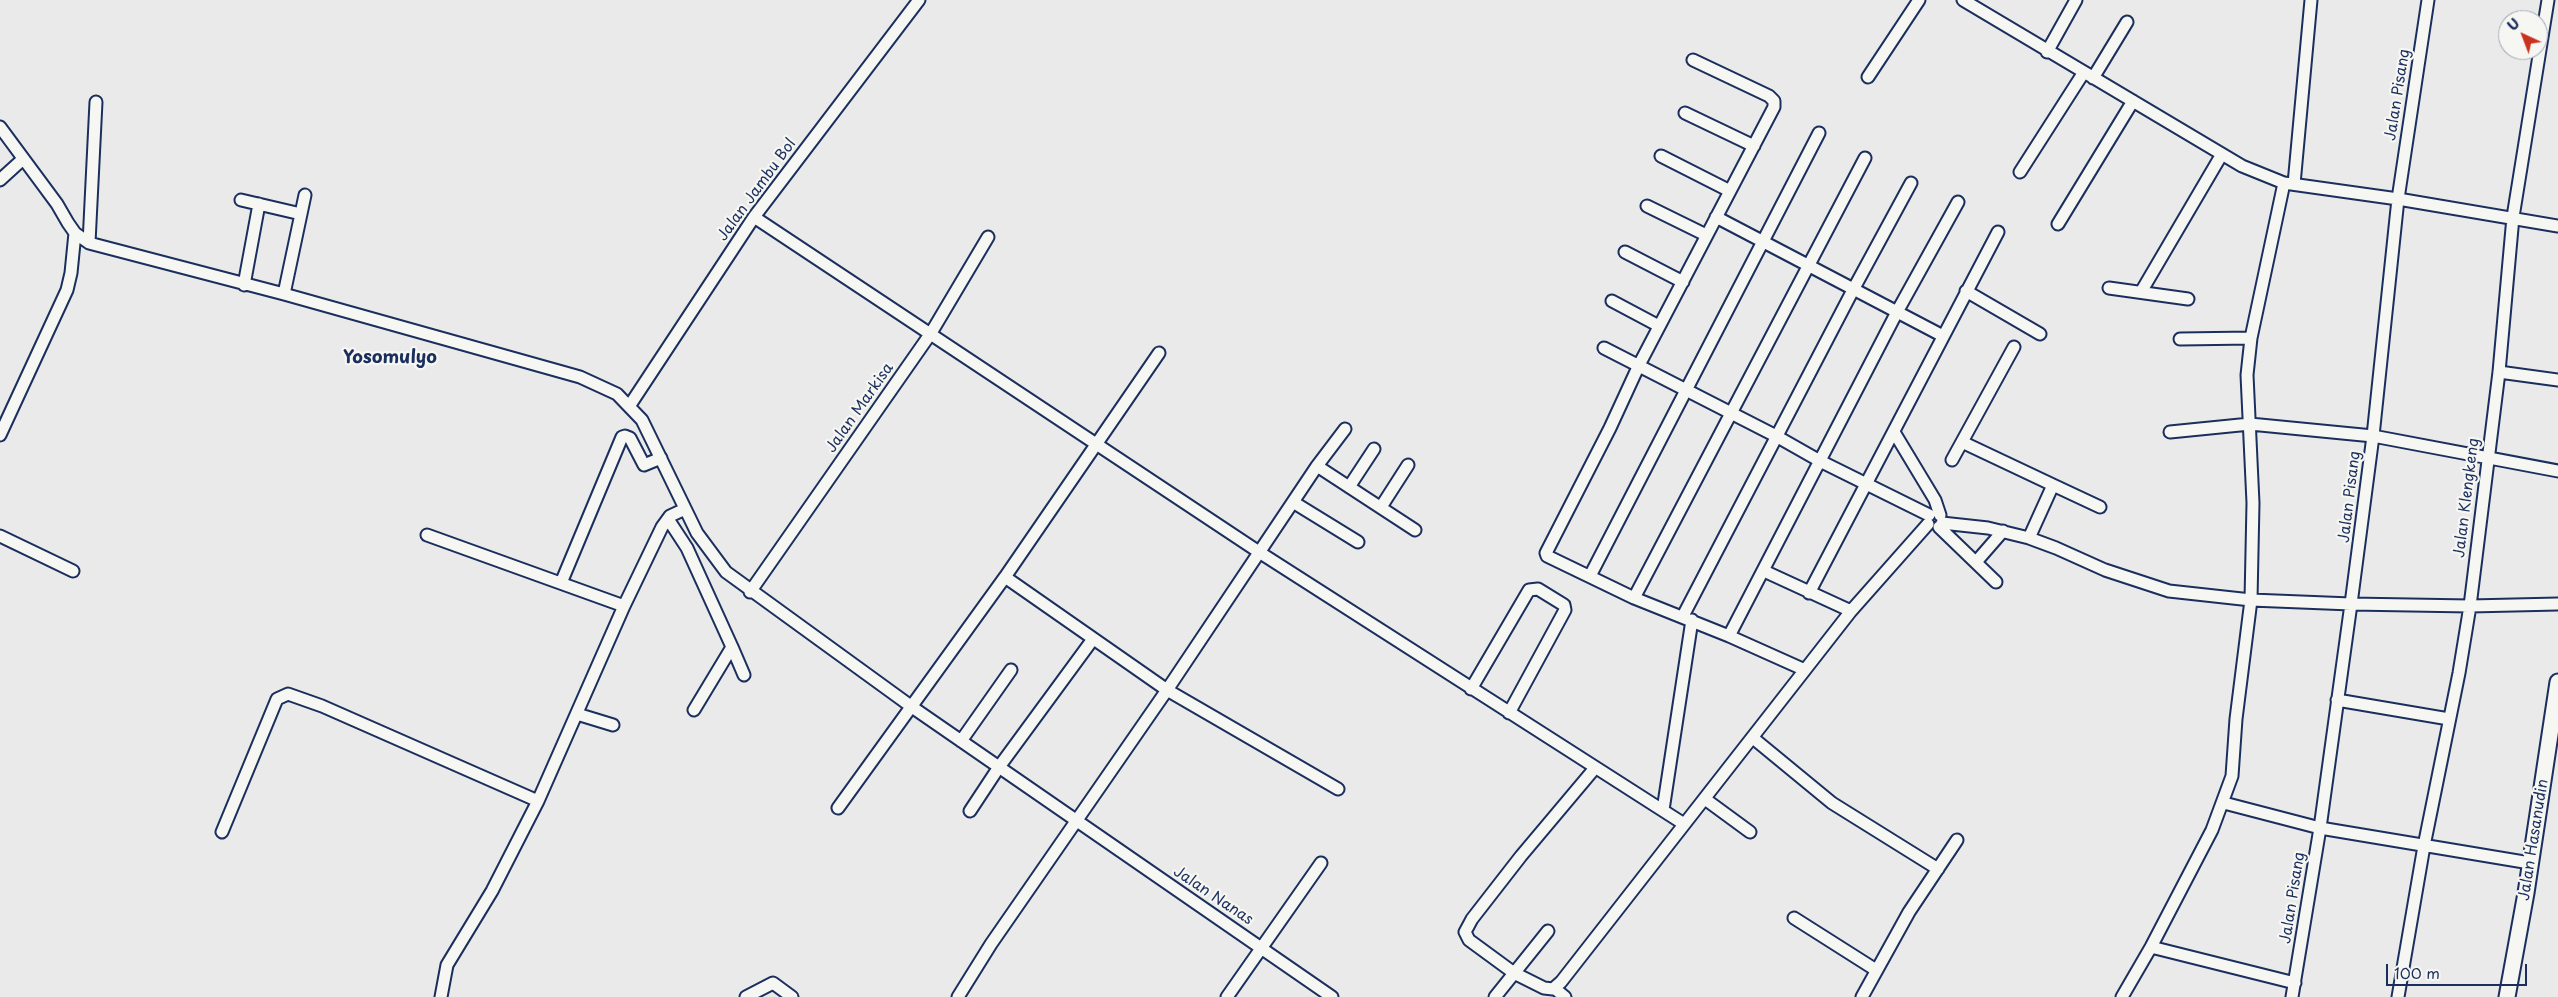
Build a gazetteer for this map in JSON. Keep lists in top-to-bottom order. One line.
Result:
{"streets":{"main road":["Jalan Hasanudin"],"street":["Jalan Pisang","Jalan Jambu Bol","Jalan Markisa","Jalan Klengkeng","Jalan Nanas"]},"crossings":[["Jalan Markisa","Jalan Nanas"]],"districts":["Yosomulyo"],"scale_bar":"100 m","north":"top left"}
